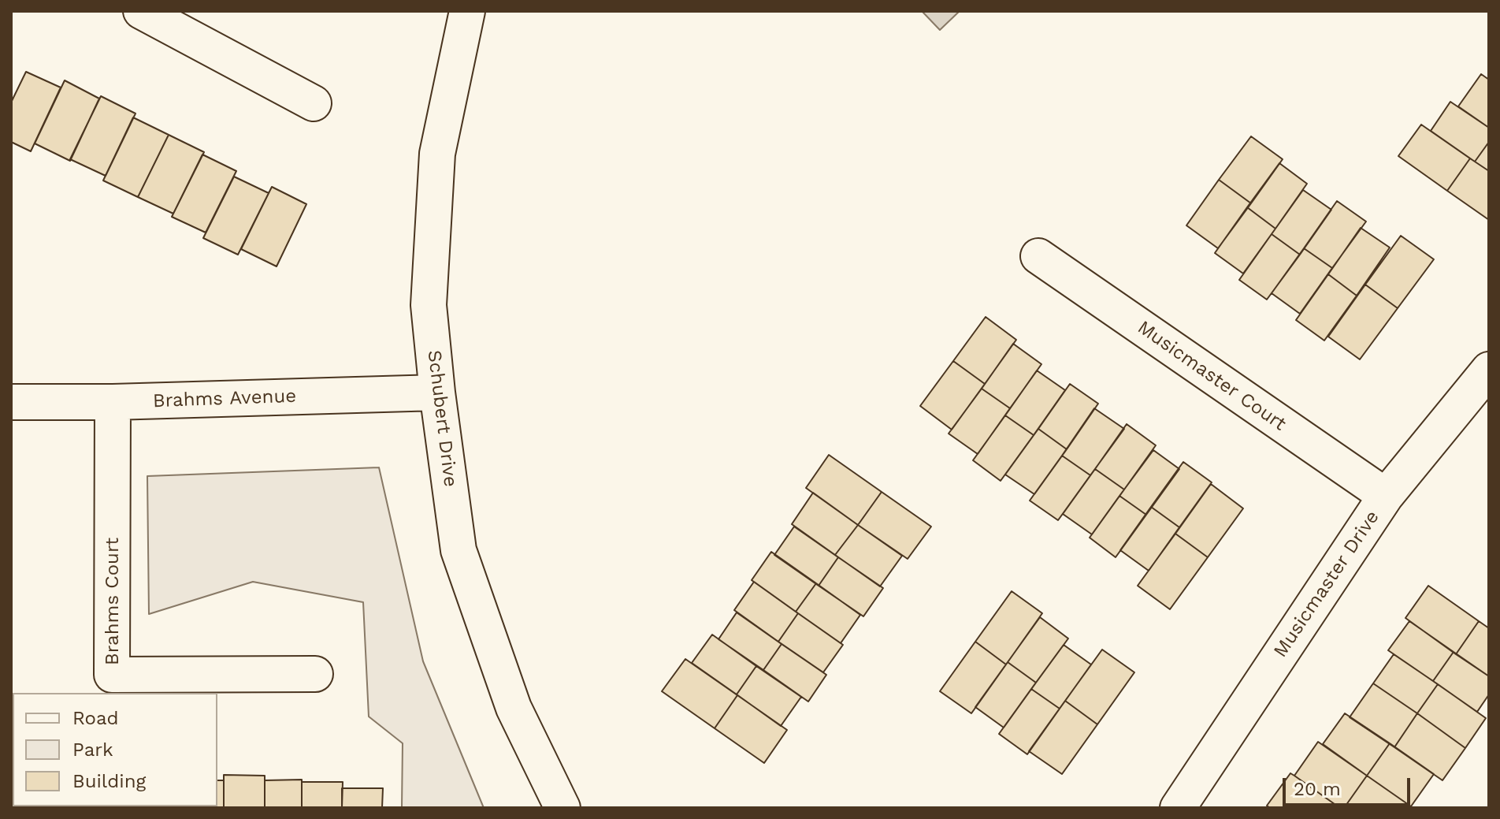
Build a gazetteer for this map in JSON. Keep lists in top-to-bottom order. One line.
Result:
{"streets":{"street":["Musicmaster Court","Brahms Avenue","Schubert Drive","Musicmaster Drive","Brahms Court"]},"crossings":[["Musicmaster Court","Musicmaster Drive"],["Brahms Avenue","Schubert Drive"],["Brahms Avenue","Brahms Court"]],"legend":["Road","Park","Building"],"scale_bar":"20 m"}
